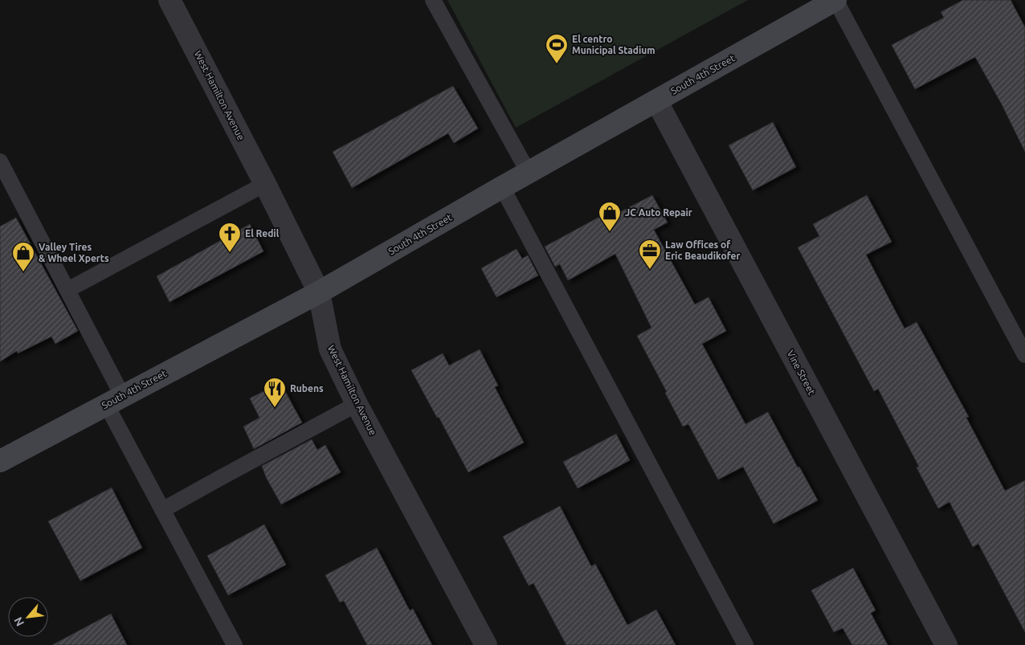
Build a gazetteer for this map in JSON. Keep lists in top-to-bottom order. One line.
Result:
{"streets":{"main road":["South 4th Street"],"street":["West Hamilton Avenue","Vine Street"]},"crossings":[["South 4th Street","West Hamilton Avenue"],["South 4th Street","Vine Street"]],"places":{"sports":["El centro Municipal Stadium"],"shop":["JC Auto Repair","Valley Tires & Wheel Xperts"],"church":["El Redil"],"office":["Law Offices of Eric Beaudikofer"],"restaurant":["Rubens"]},"north":"bottom left"}
